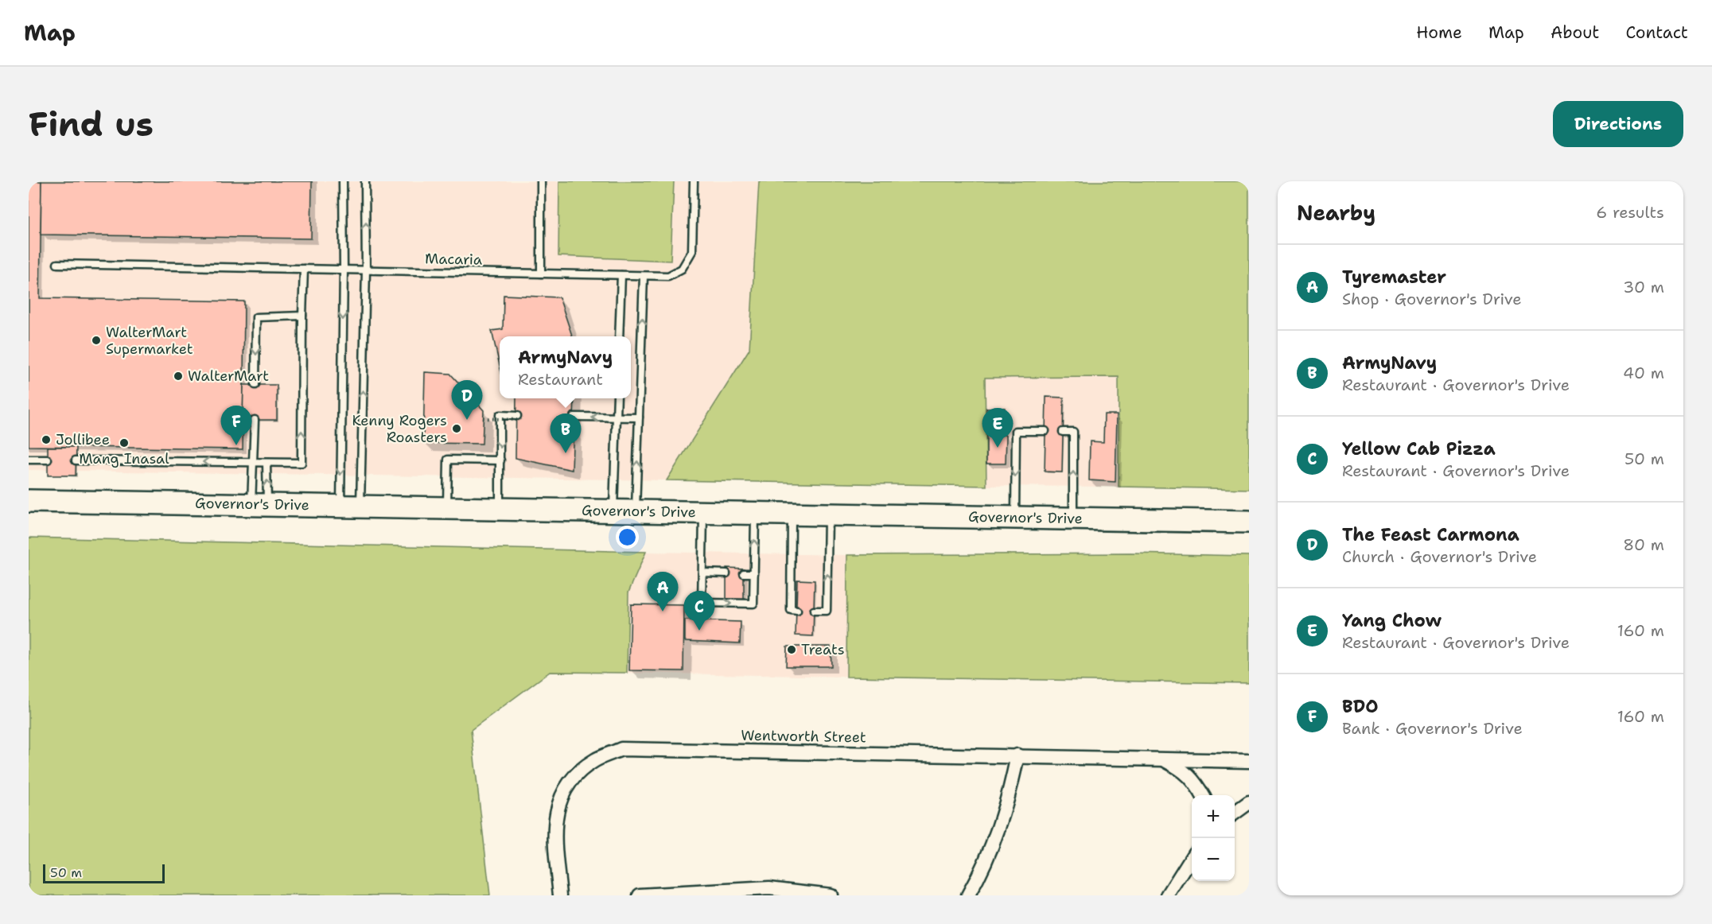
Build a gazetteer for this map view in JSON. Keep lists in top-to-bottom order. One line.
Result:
{"streets":{"highway":["Governor's Drive"],"street":["Wentworth Street"],"lane":["Macaria"]},"places":["WalterMart Supermarket","WalterMart","Kenny Rogers Roasters","Jollibee","Mang Inasal","Treats"],"scale_bar":"50 m","page":{"header":"Map","nav":["Home","Map","About","Contact"],"buttons":"Directions","title":"Find us","heading":["Nearby","6 results"],"list":[{"mark":"A","name":"Tyremaster","note":"Shop · Governor's Drive","value":"30 m"},{"mark":"B","name":"ArmyNavy","note":"Restaurant · Governor's Drive","value":"40 m"},{"mark":"C","name":"Yellow Cab Pizza","note":"Restaurant · Governor's Drive","value":"50 m"},{"mark":"D","name":"The Feast Carmona","note":"Church · Governor's Drive","value":"80 m"},{"mark":"E","name":"Yang Chow","note":"Restaurant · Governor's Drive","value":"160 m"},{"mark":"F","name":"BDO","note":"Bank · Governor's Drive","value":"160 m"}],"popup":["ArmyNavy","Restaurant"],"pins":["D","F","E","B","A","C"],"map_buttons":["+","−"],"scale":"50 m"}}
